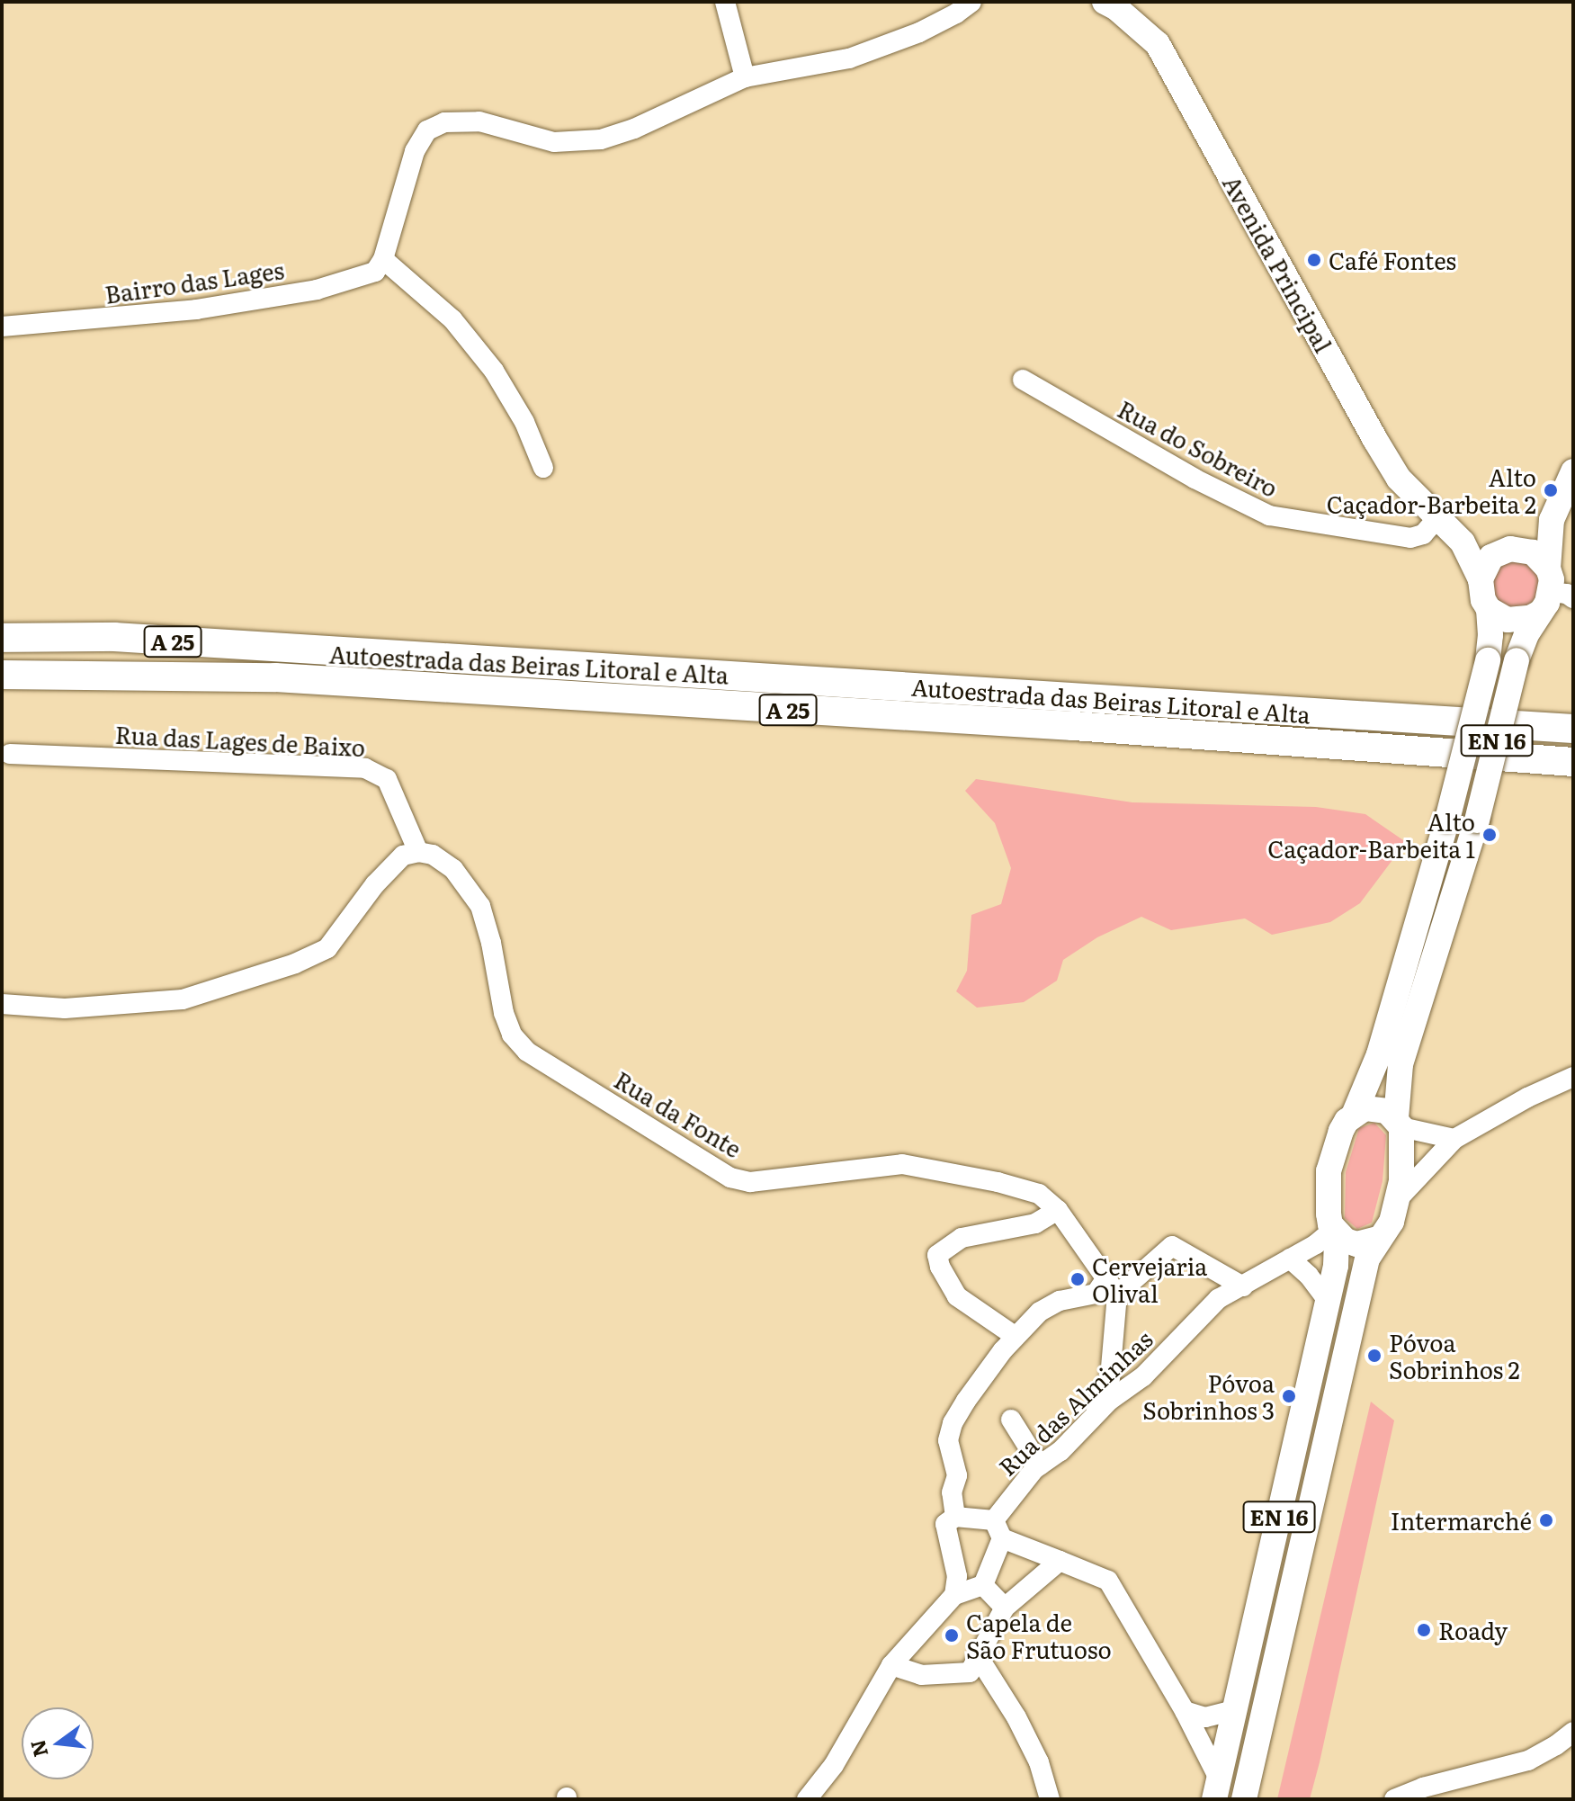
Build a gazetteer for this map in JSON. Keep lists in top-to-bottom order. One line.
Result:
{"streets":{"highway":["A 25","Autoestrada das Beiras Litoral e Alta"],"main road":["Avenida Principal","EN 16"],"street":["Bairro das Lages","Rua do Sobreiro","Rua das Lages de Baixo","Rua da Fonte","Rua das Alminhas"]},"crossings":[["Avenida Principal","Rua do Sobreiro"],["Avenida Principal","EN 16"],["Rua das Lages de Baixo","Rua da Fonte"]],"places":["Café Fontes","Alto Caçador-Barbeita 2","Alto Caçador-Barbeita 1","Cervejaria Olival","Póvoa Sobrinhos 2","Póvoa Sobrinhos 3","Intermarché","Roady","Capela de São Frutuoso"],"north":"left"}
